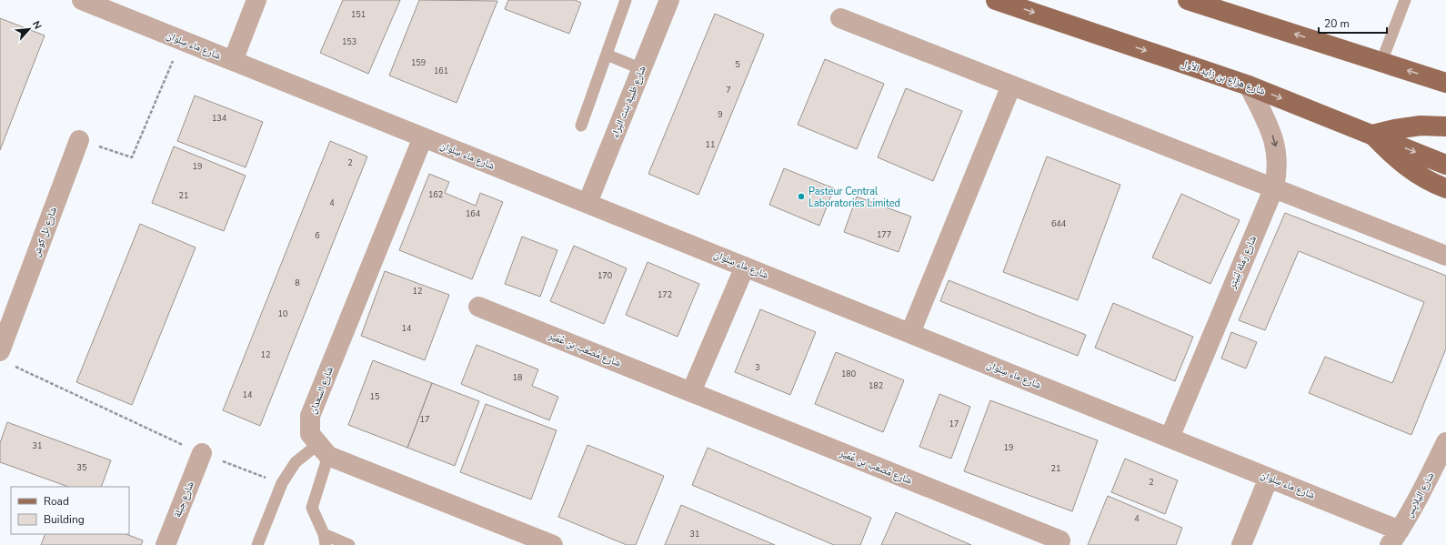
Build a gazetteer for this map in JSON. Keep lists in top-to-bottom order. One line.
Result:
{"streets":{"main road":["شارع هزاع بن زايد الأول"],"street":["شارع ماء سِلوان","شارع ظبية بنت البراء","شارع تل كوش","شارع رَملة لِبَيتِر","شارع مُصعَب بن عُمَير","شارع السعدان","شارع اليَلايِس","شارع جبلة"]},"crossings":[["شارع ماء سِلوان","شارع ظبية بنت البراء"],["شارع ماء سِلوان","شارع رَملة لِبَيتِر"],["شارع ماء سِلوان","شارع السعدان"],["شارع ماء سِلوان","شارع اليَلايِس"],["شارع هزاع بن زايد الأول","شارع رَملة لِبَيتِر"]],"places":["Pasteur Central Laboratories Limited"],"house_numbers":["151","153","159","5","161","7","9","134","11","2","19","162","21","4","164","644","177","6","170","8","12","172","10","14","12","3","180","18","182","14","15","17","17","31","19","35","21","2","4","31"],"legend":["Road","Building"],"scale_bar":"20 m","north":"top right"}
